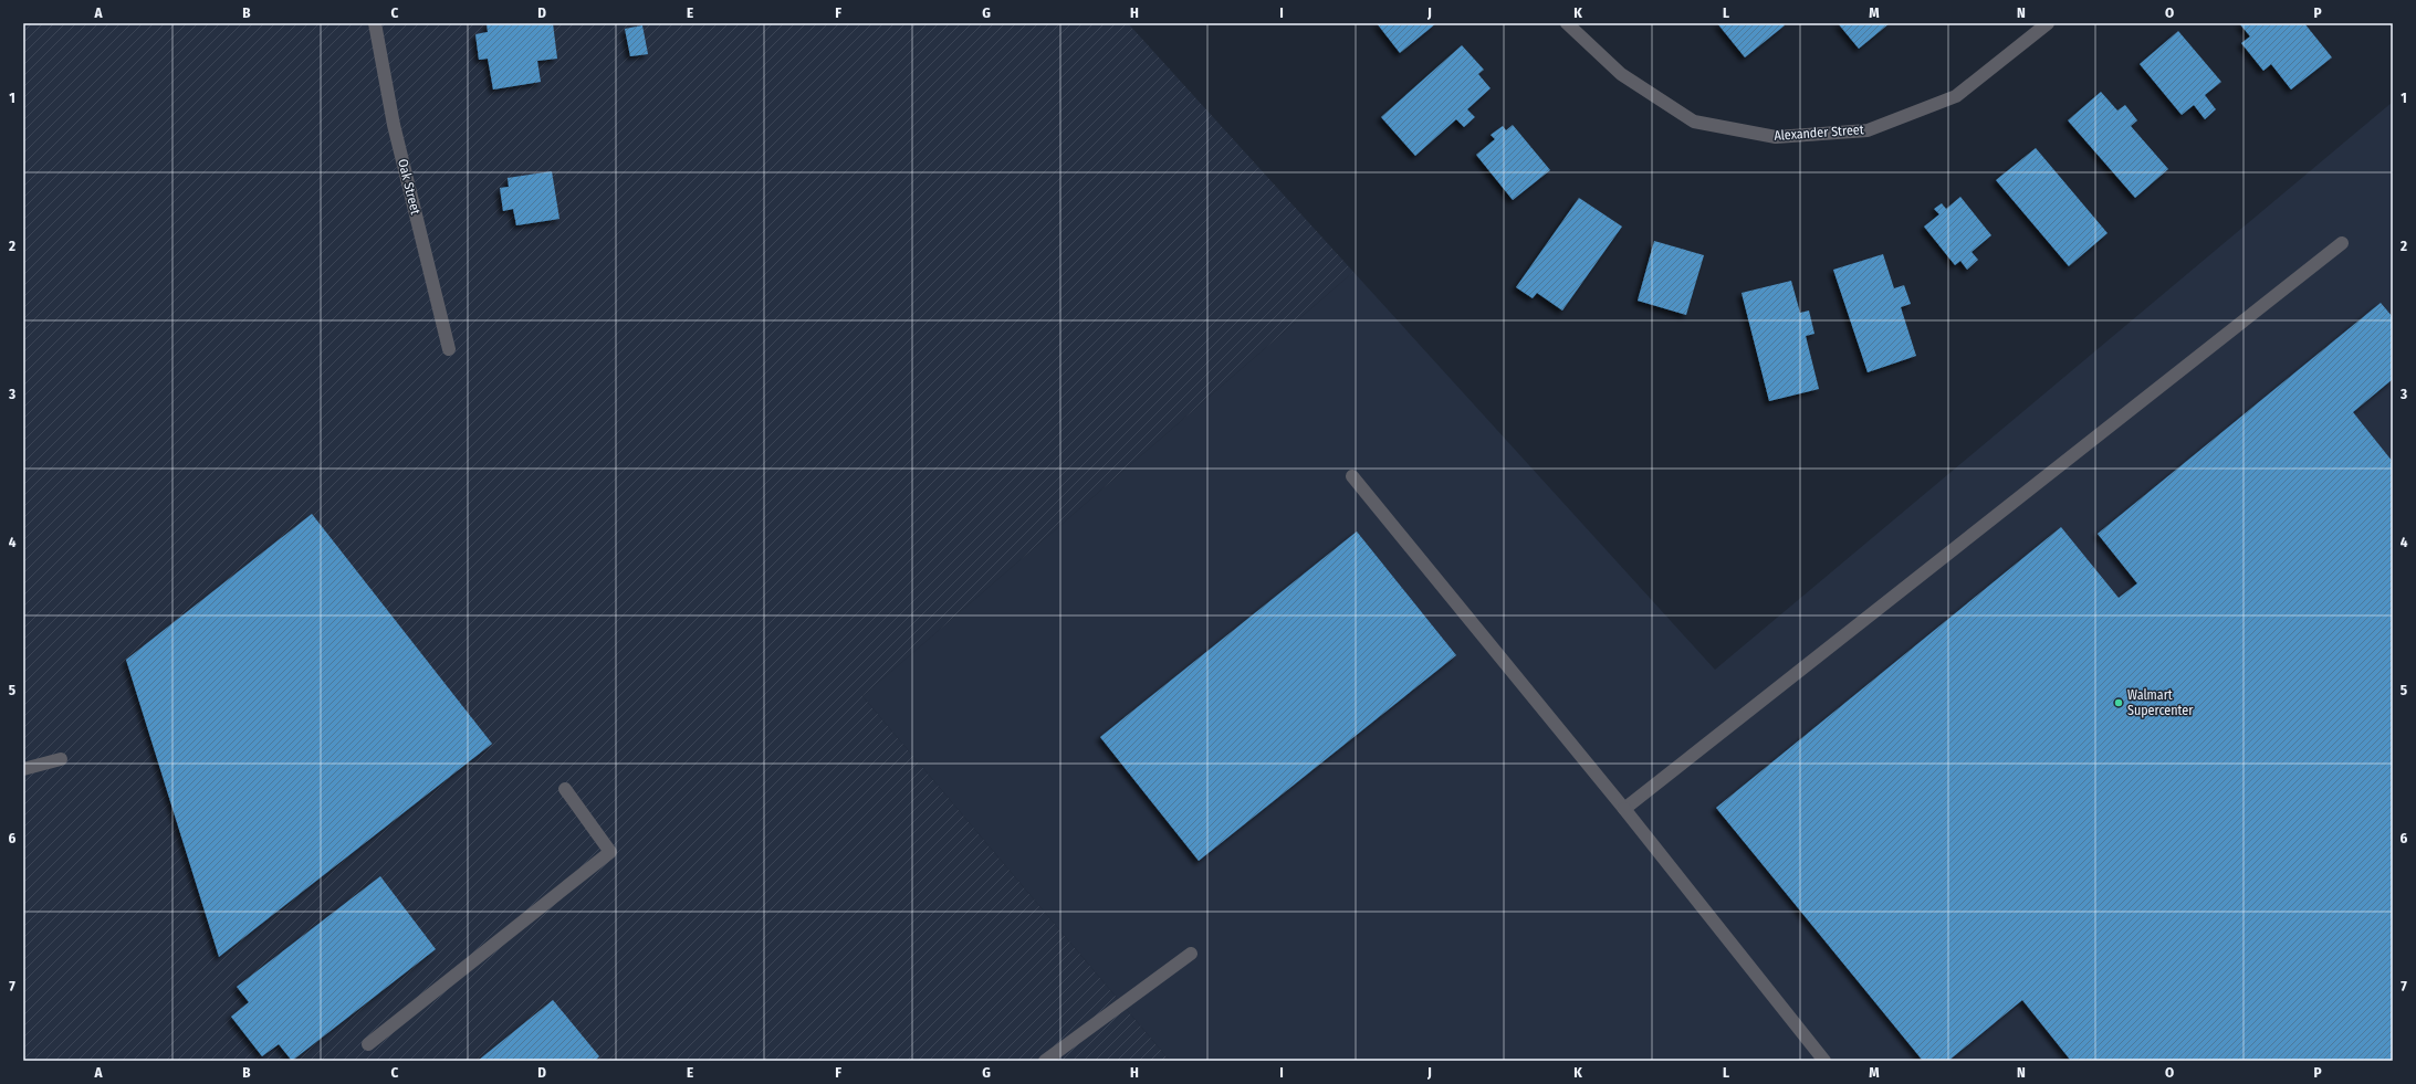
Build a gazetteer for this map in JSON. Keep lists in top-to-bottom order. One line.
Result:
{"streets":{"street":["Alexander Street","Oak Street"]},"places":["Walmart Supercenter"],"grid":{"columns":["A","B","C","D","E","F","G","H","I","J","K","L","M","N","O","P"],"rows":["1","2","3","4","5","6","7"]}}
